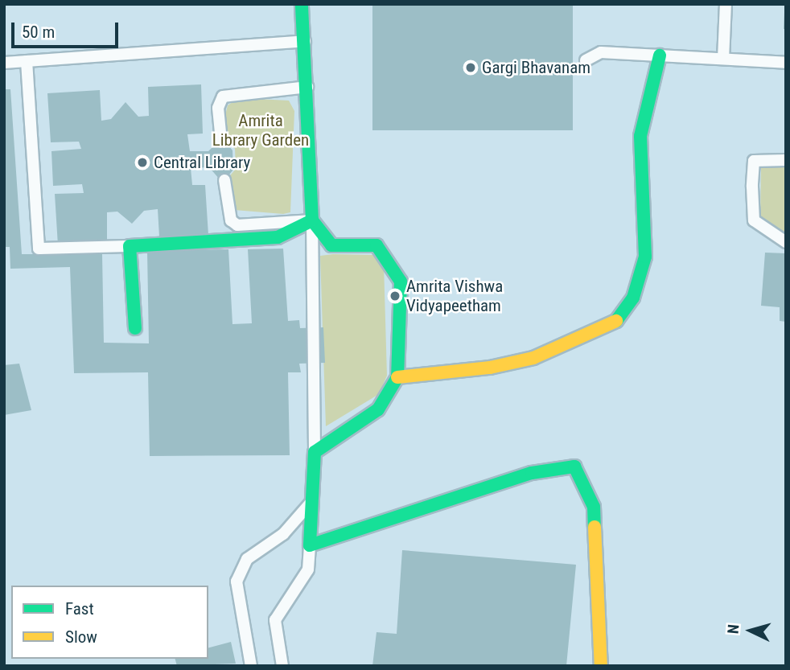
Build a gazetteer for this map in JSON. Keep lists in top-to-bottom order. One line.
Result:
{"parks":["Amrita Library Garden"],"places":["Gargi Bhavanam","Central Library","Amrita Vishwa Vidyapeetham"],"legend":["Fast","Slow"],"scale_bar":"50 m","north":"left"}
